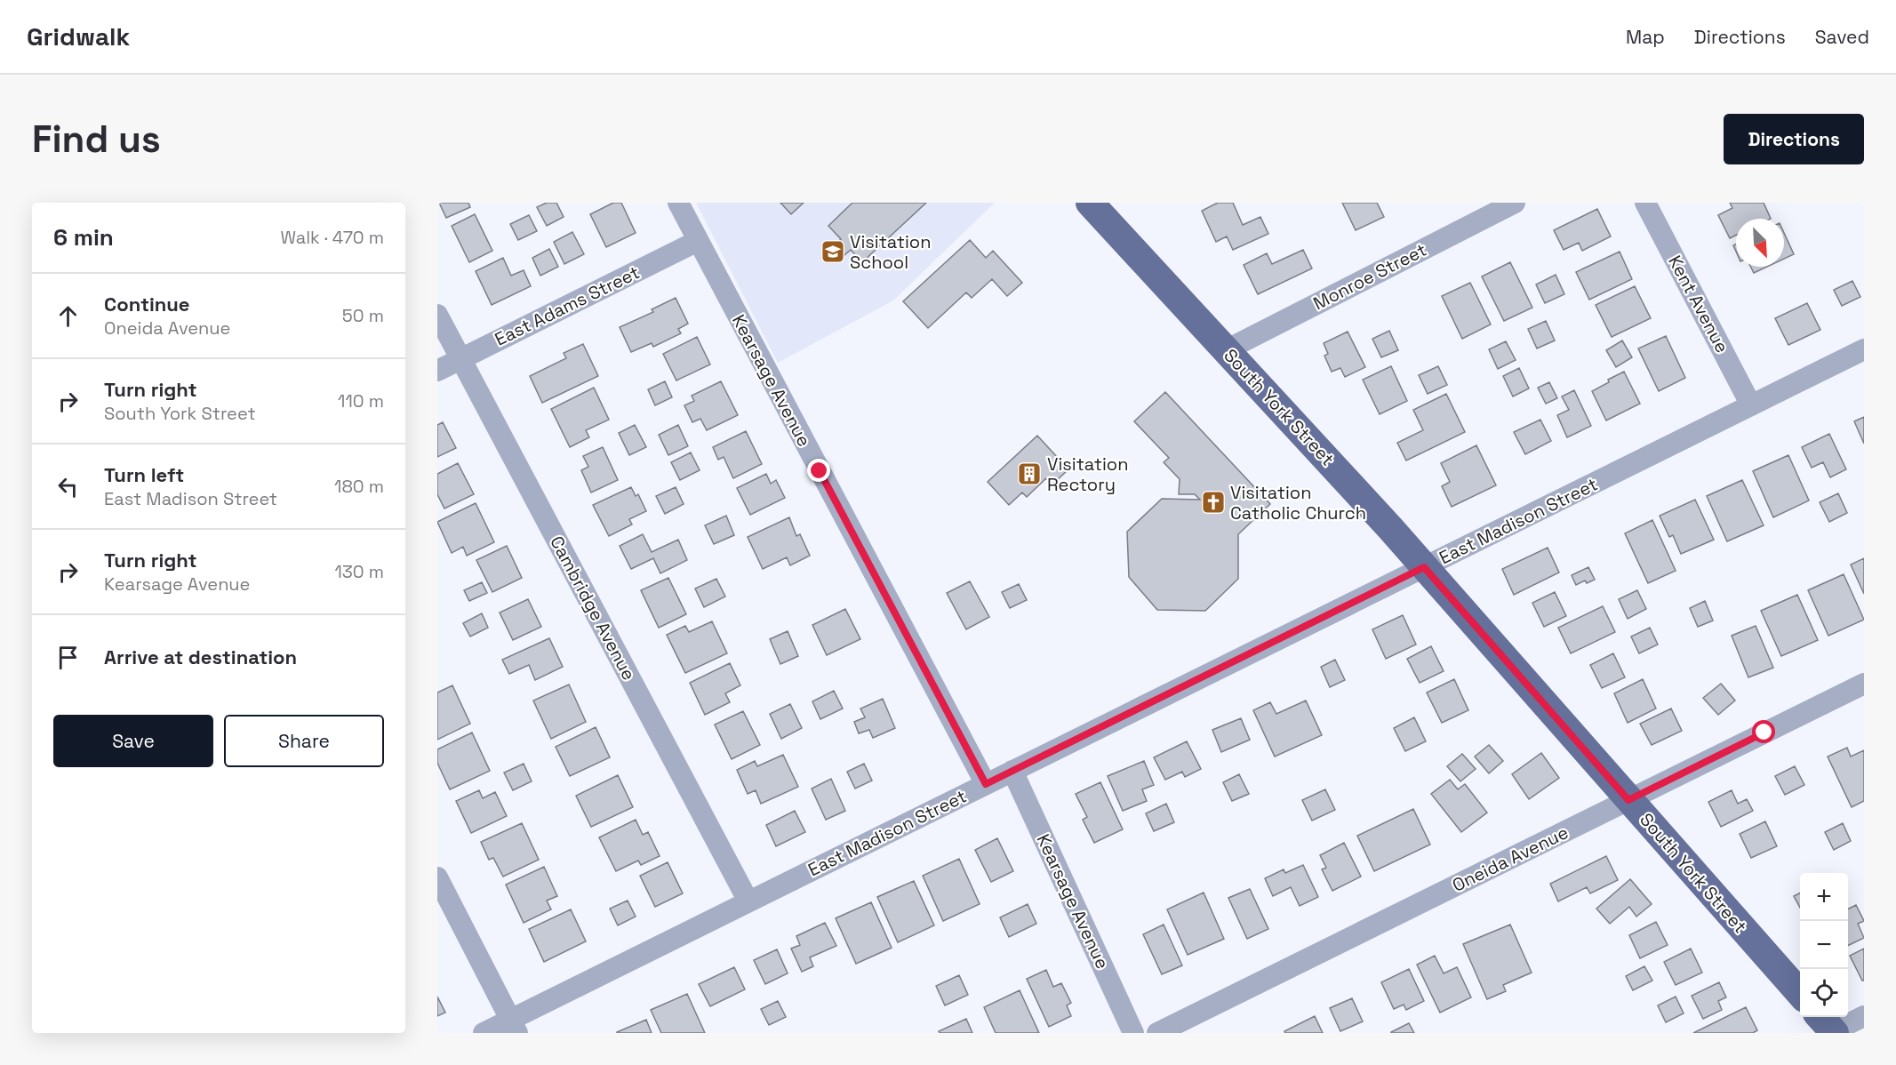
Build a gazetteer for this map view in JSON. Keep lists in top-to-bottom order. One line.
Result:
{"streets":{"main road":["South York Street"],"street":["Monroe Street","Kent Avenue","East Adams Street","Kearsage Avenue","East Madison Street","Cambridge Avenue","Oneida Avenue"]},"crossings":[["Monroe Street","South York Street"],["Kent Avenue","East Madison Street"],["East Adams Street","Kearsage Avenue"],["East Adams Street","Cambridge Avenue"],["Kearsage Avenue","East Madison Street"],["South York Street","East Madison Street"],["South York Street","Oneida Avenue"],["East Madison Street","Cambridge Avenue"]],"places":{"school or university":["Visitation School"],"building":["Visitation Rectory"],"church":["Visitation Catholic Church"]},"north":"bottom right","page":{"header":"Gridwalk","nav":["Map","Directions","Saved"],"buttons":["Directions",["Save","Share"]],"title":"Find us","heading":["6 min","Walk · 470 m"],"list":[["Continue","Oneida Avenue","50 m"],["Turn right","South York Street","110 m"],["Turn left","East Madison Street","180 m"],["Turn right","Kearsage Avenue","130 m"],"Arrive at destination"],"map_buttons":["+","−"]}}
